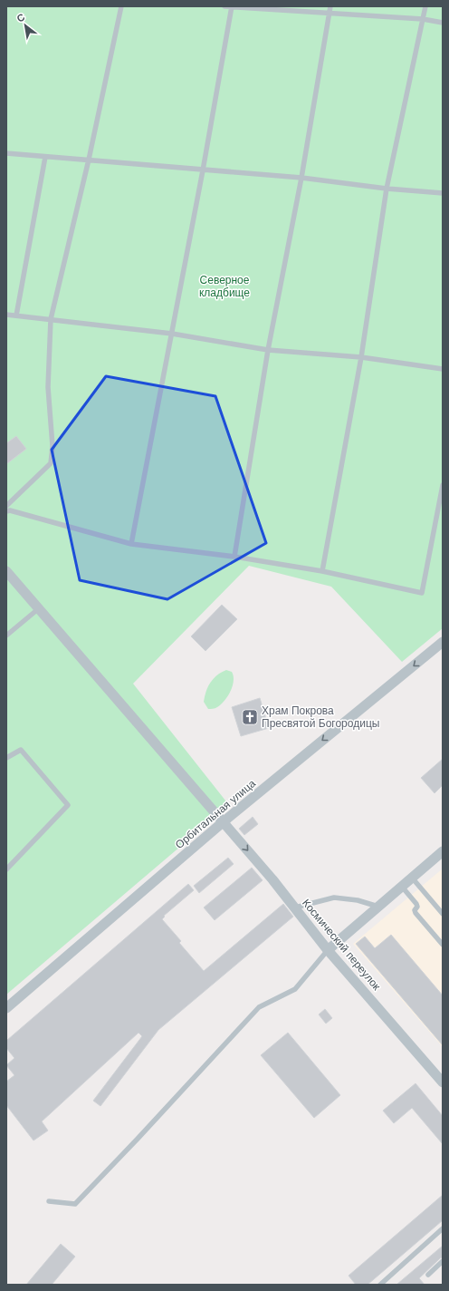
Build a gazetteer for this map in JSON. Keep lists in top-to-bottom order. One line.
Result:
{"streets":{"street":["Орбитальная улица","Космический переулок"]},"crossings":[["Орбитальная улица","Космический переулок"]],"one_way":["Орбитальная улица"],"parks":["Северное кладбище"],"places":{"church":["Храм Покрова Пресвятой Богородицы"]},"north":"top left"}
